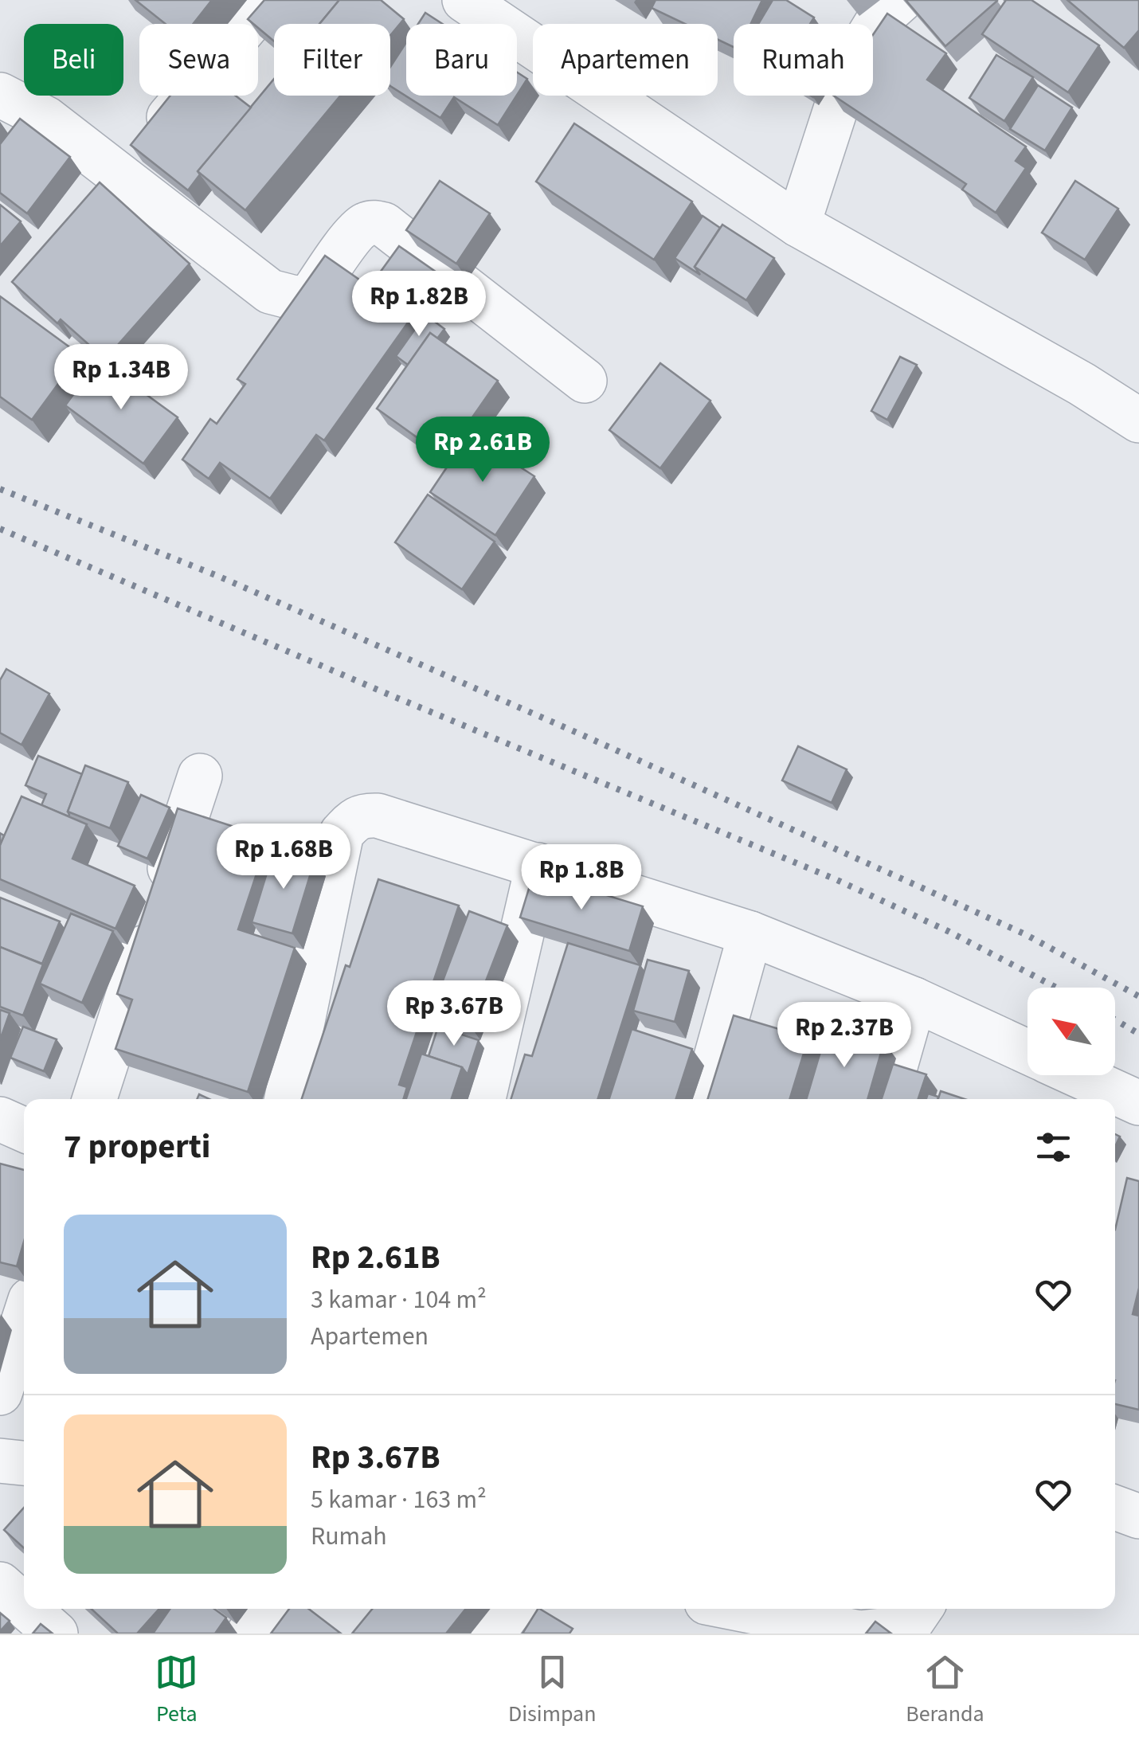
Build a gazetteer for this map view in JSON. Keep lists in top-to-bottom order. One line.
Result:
{"north":"top left","page":{"chip":["Beli","Sewa","Filter","Baru","Apartemen","Rumah"],"price":["Rp 1.82B","Rp 1.34B","Rp 2.61B","Rp 1.68B","Rp 1.8B","Rp 3.67B","Rp 2.37B"],"heading":"7 properti","list":[{"name":"Rp 2.61B","note":"3 kamar · 104 m² · Apartemen"},{"name":"Rp 3.67B","note":"5 kamar · 163 m² · Rumah"}],"tabs":["Peta","Disimpan","Beranda"]}}
